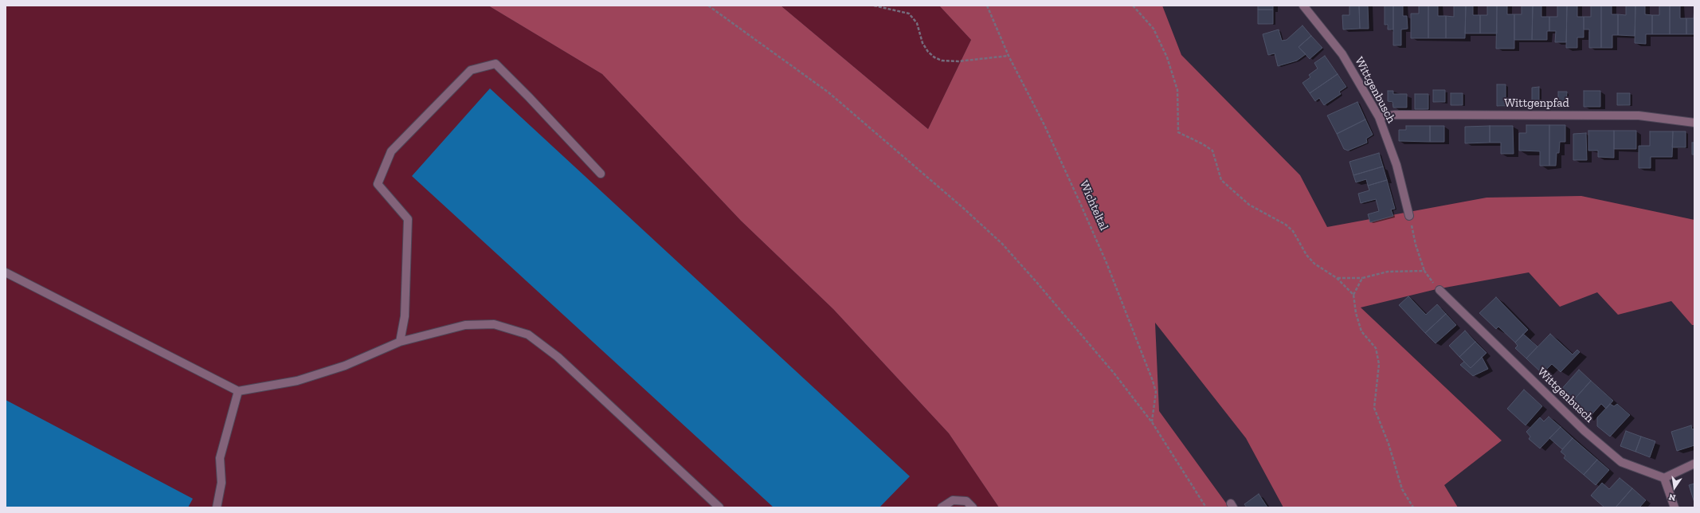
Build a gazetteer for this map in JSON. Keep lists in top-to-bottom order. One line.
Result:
{"streets":{"street":["Wittgenbusch","Wittgenpfad"],"path":["Wichteltal"]},"crossings":[["Wittgenbusch","Wittgenpfad"]],"north":"bottom"}
